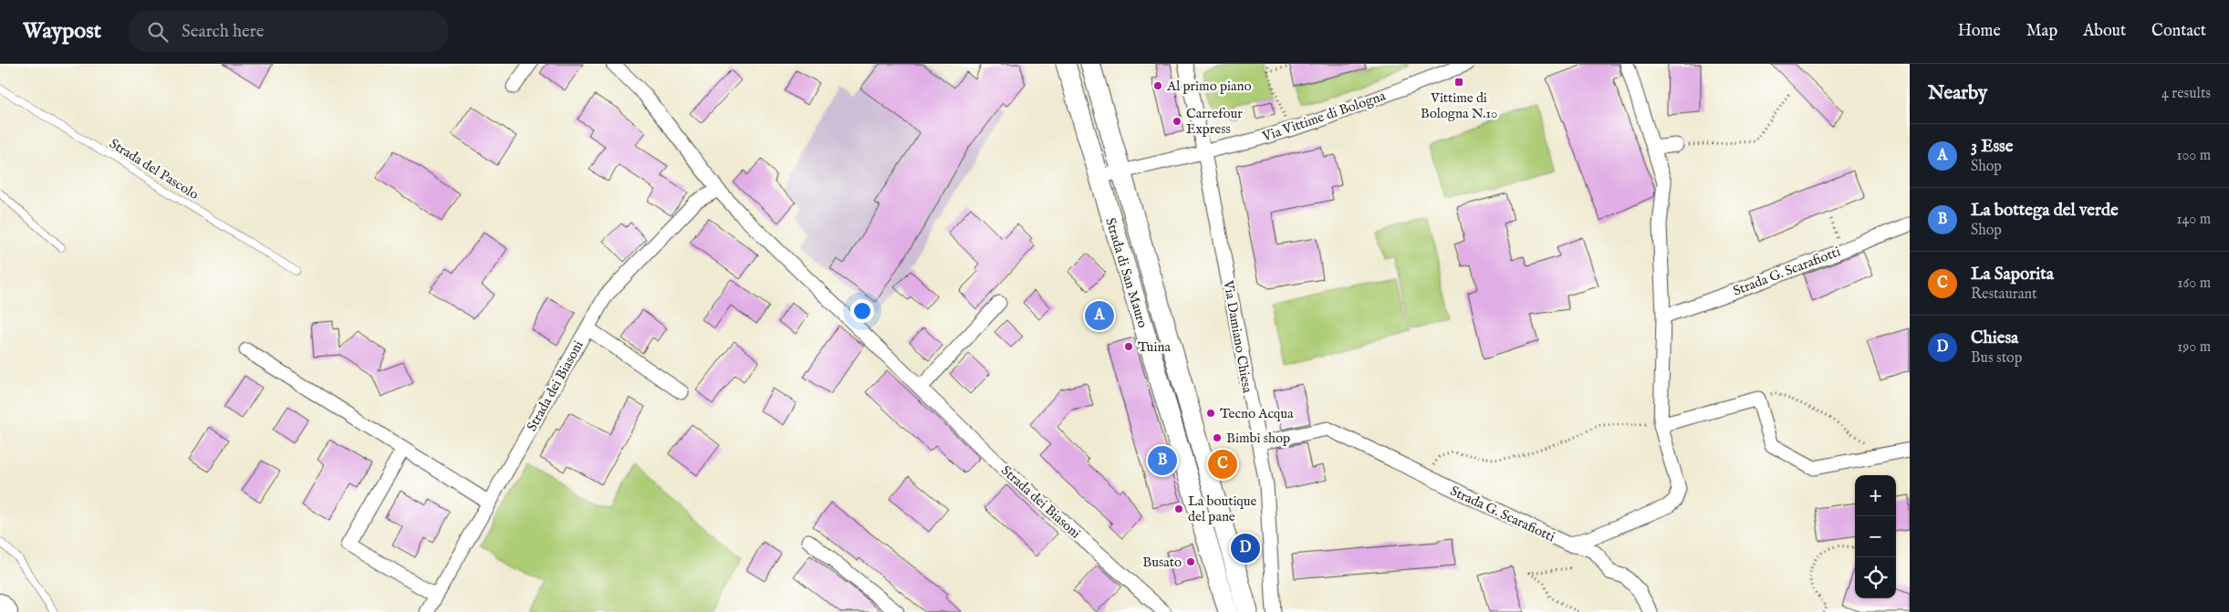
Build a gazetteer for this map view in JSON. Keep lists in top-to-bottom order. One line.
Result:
{"streets":{"main road":["Strada di San Mauro"],"street":["Via Vittime di Bologna","Strada G. Scarafiotti","Via Damiano Chiesa","Strada dei Biasoni"],"lane":["Strada del Pascolo"]},"crossings":[["Via Vittime di Bologna","Strada di San Mauro"],["Via Vittime di Bologna","Via Damiano Chiesa"],["Strada G. Scarafiotti","Via Damiano Chiesa"]],"places":{"transit":["Vittime di Bologna N.10"],"other":["Al primo piano","Carrefour Express","Tuina","Tecno Acqua","Bimbi shop","La boutique del pane","Busato"]},"page":{"header":"Waypost","search":"Search here","nav":["Home","Map","About","Contact"],"heading":["Nearby","4 results"],"list":[{"mark":"A","name":"3 Esse","note":"Shop","value":"100 m"},{"mark":"B","name":"La bottega del verde","note":"Shop","value":"140 m"},{"mark":"C","name":"La Saporita","note":"Restaurant","value":"160 m"},{"mark":"D","name":"Chiesa","note":"Bus stop","value":"190 m"}],"pins":["A","B","C","D"],"map_buttons":["+","−"]}}
